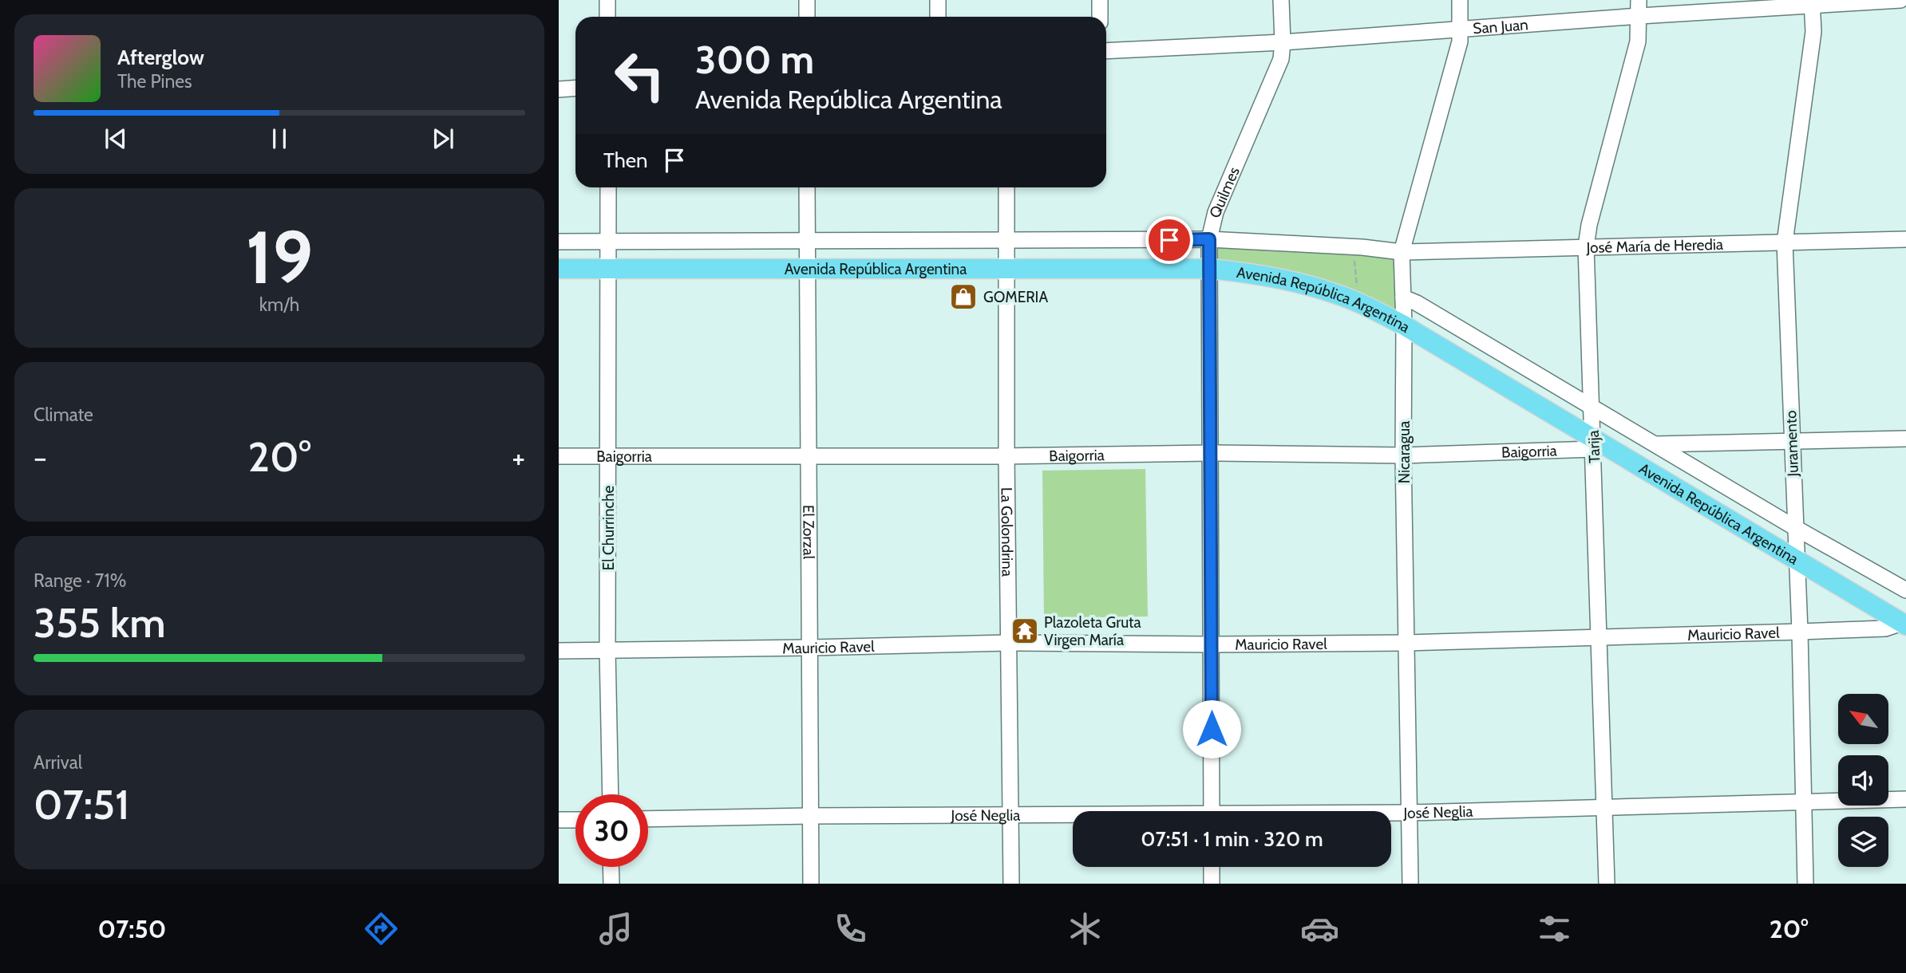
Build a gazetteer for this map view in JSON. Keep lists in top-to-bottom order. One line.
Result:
{"streets":{"main road":["Avenida República Argentina"],"street":["San Juan","Quilmes","José María de Heredia","Juramento","Tarija","Baigorria","Nicaragua","El Churrinche","El Zorzal","La Golondrina","Mauricio Ravel","José Neglia"]},"crossings":[["San Juan","Quilmes"],["San Juan","Juramento"],["San Juan","Tarija"],["San Juan","Nicaragua"],["Quilmes","Avenida República Argentina"],["Quilmes","Baigorria"],["Quilmes","Mauricio Ravel"],["José María de Heredia","Avenida República Argentina"],["José María de Heredia","Juramento"],["José María de Heredia","Tarija"],["José María de Heredia","Nicaragua"],["Avenida República Argentina","Juramento"],["Avenida República Argentina","Tarija"],["Avenida República Argentina","Baigorria"],["Avenida República Argentina","Nicaragua"],["Avenida República Argentina","El Churrinche"],["Avenida República Argentina","El Zorzal"],["Avenida República Argentina","La Golondrina"],["Avenida República Argentina","Mauricio Ravel"],["Juramento","Mauricio Ravel"],["Juramento","José Neglia"],["Tarija","Baigorria"],["Tarija","Mauricio Ravel"],["Tarija","José Neglia"],["Baigorria","Nicaragua"],["Baigorria","El Churrinche"],["Baigorria","El Zorzal"],["Baigorria","La Golondrina"],["Nicaragua","Mauricio Ravel"],["Nicaragua","José Neglia"],["El Churrinche","Mauricio Ravel"],["El Zorzal","Mauricio Ravel"],["El Zorzal","José Neglia"],["La Golondrina","Mauricio Ravel"],["La Golondrina","José Neglia"]],"places":{"shop":["GOMERIA"],"temple":["Plazoleta Gruta Virgen María"]},"north":"top left","page":{"turn":["300 m","Avenida República Argentina"],"song":["Afterglow","The Pines"],"then":"Then","tile":[["19","km/h"],"Climate",["Range · 71%","355 km"],["Arrival","07:51"]],"heat":["−","20°","+"],"limit":"30","trip":"07:51 · 1 min · 320 m","tabs":["07:50","20°"]}}
